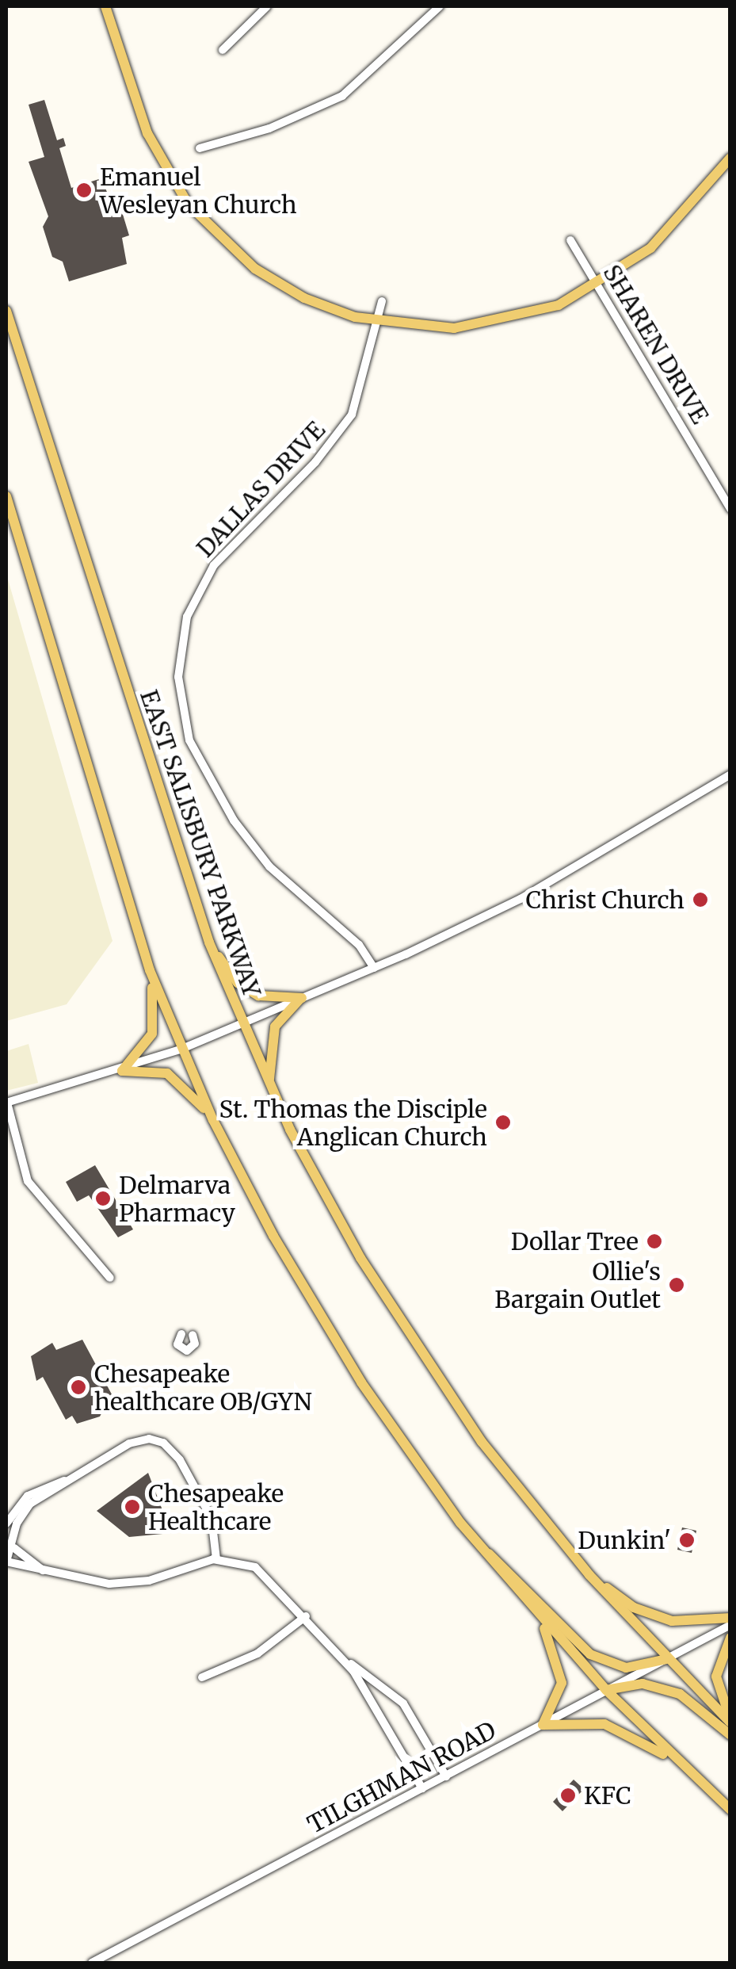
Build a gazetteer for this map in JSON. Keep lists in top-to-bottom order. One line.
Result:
{"streets":{"main road":["EAST SALISBURY PARKWAY"],"street":["SHAREN DRIVE","DALLAS DRIVE","TILGHMAN ROAD"]},"crossings":[["EAST SALISBURY PARKWAY","TILGHMAN ROAD"]],"places":["Emanuel Wesleyan Church","Christ Church","St. Thomas the Disciple Anglican Church","Delmarva Pharmacy","Dollar Tree","Ollie's Bargain Outlet","Chesapeake healthcare OB/GYN","Chesapeake Healthcare","Dunkin'","KFC"]}
